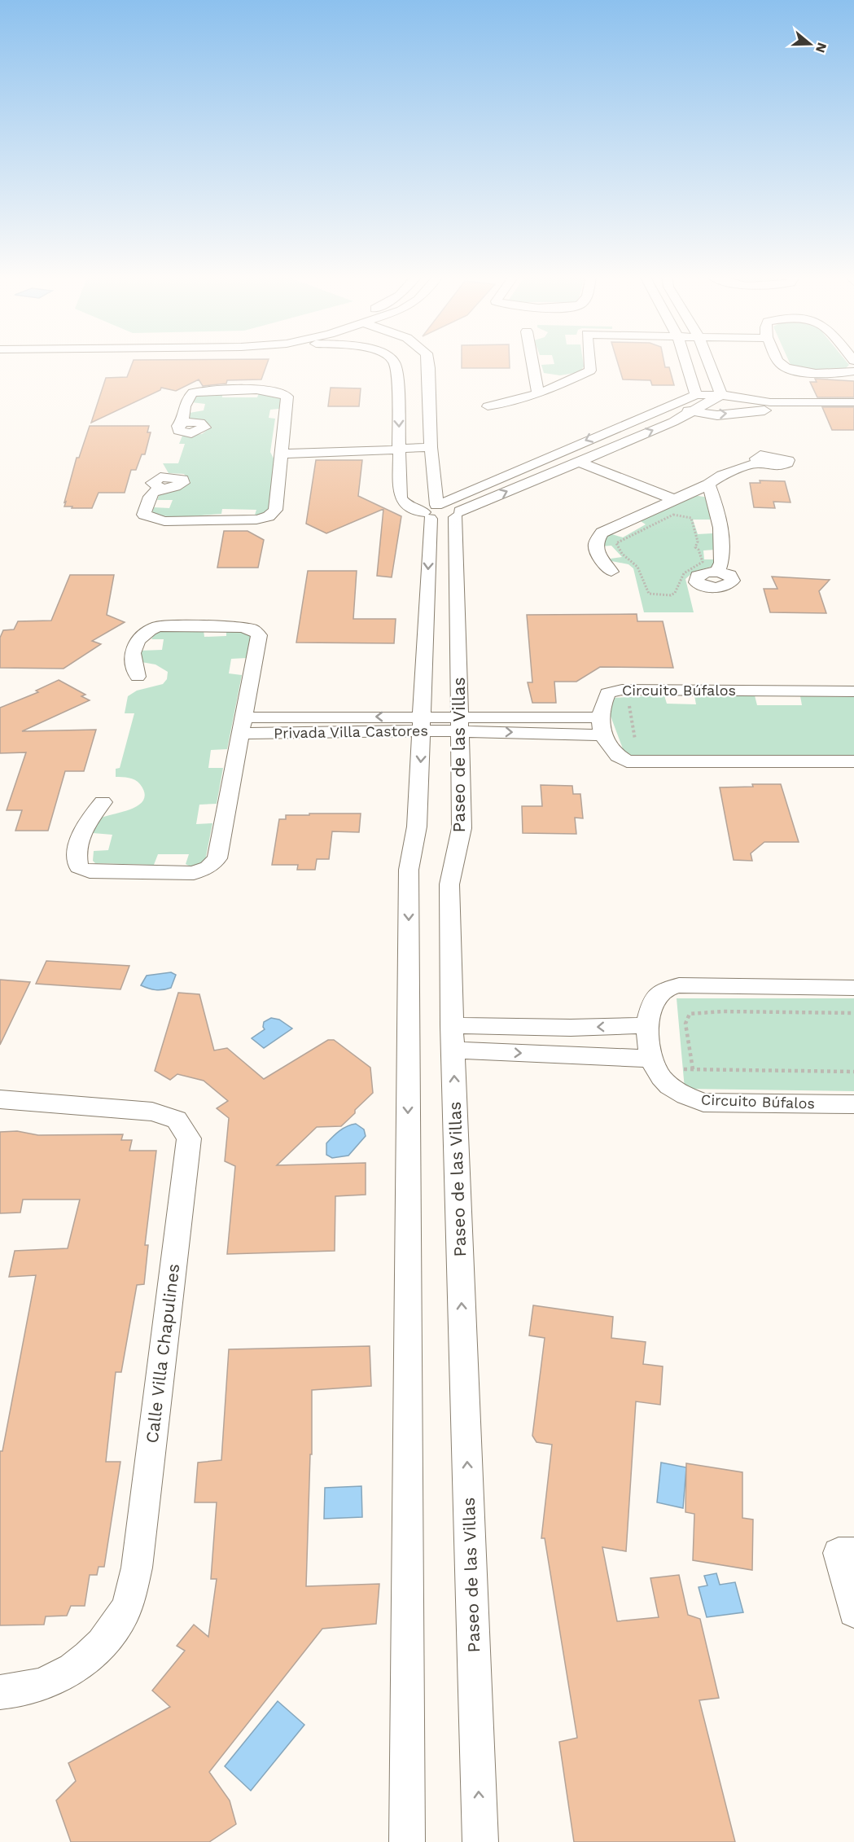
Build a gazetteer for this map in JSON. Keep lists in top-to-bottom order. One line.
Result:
{"streets":{"street":["Circuito Búfalos","Privada Villa Castores","Paseo de las Villas","Calle Villa Chapulines"]},"crossings":[["Circuito Búfalos","Privada Villa Castores"],["Privada Villa Castores","Paseo de las Villas"]],"north":"right"}
